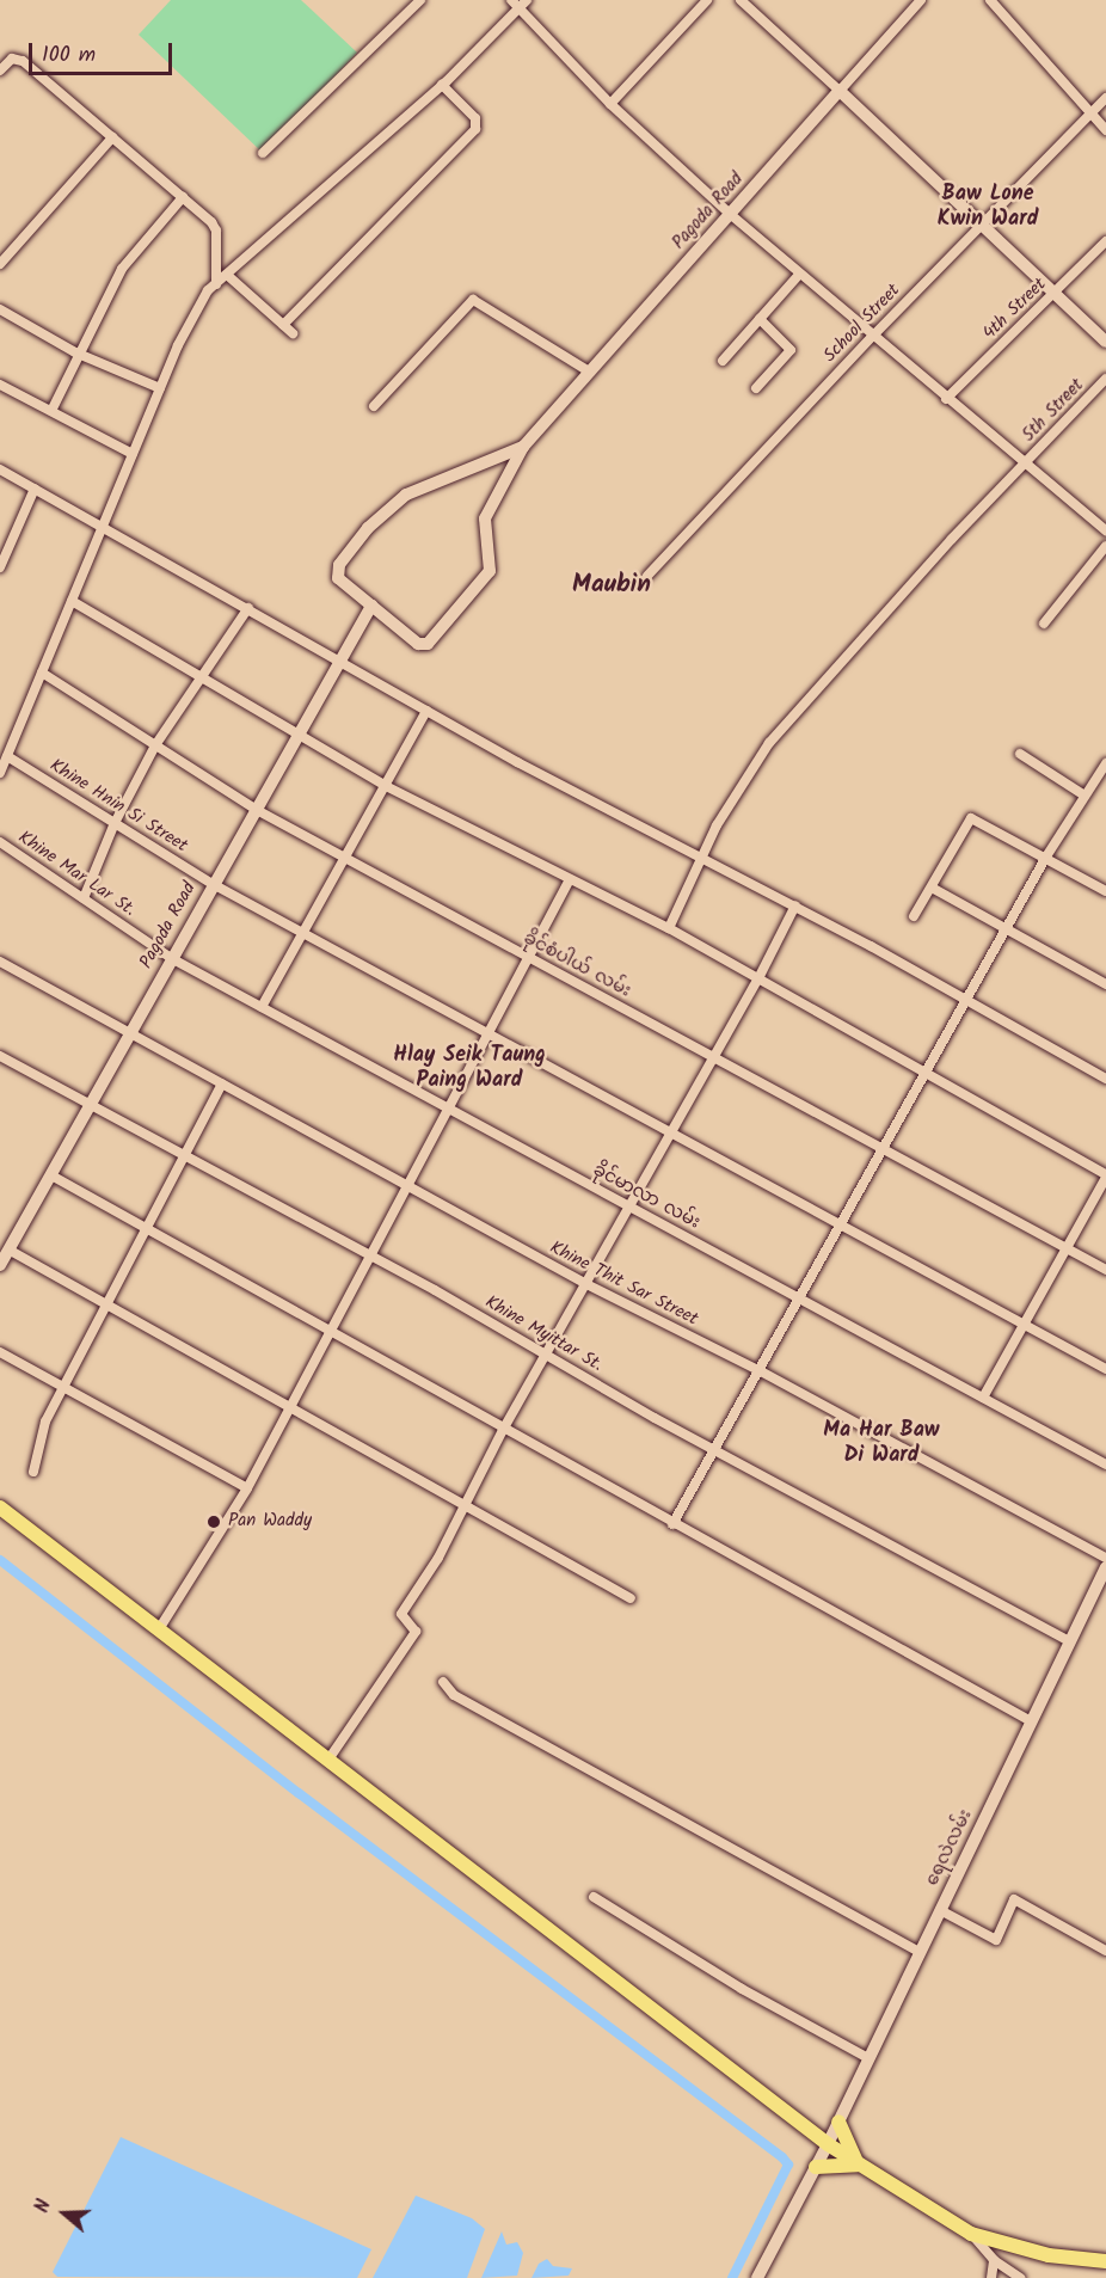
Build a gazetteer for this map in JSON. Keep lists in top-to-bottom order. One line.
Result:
{"streets":{"main road":["Pagoda Road","ရေလဲလမ်း"],"street":["4th Street","School Street","5th Street","Khine Hnin Si Street","Khine Mar Lar St.","ခိုင်စံပါယ် လမ်း","ခိုင်မာလာ လမ်း","Khine Thit Sar Street","Khine Myittar St."]},"crossings":[["Pagoda Road","Khine Hnin Si Street"],["Pagoda Road","Khine Mar Lar St."],["Pagoda Road","ခိုင်စံပါယ် လမ်း"],["Pagoda Road","ခိုင်မာလာ လမ်း"],["Pagoda Road","Khine Thit Sar Street"],["Pagoda Road","Khine Myittar St."],["Khine Mar Lar St.","ခိုင်မာလာ လမ်း"],["Khine Myittar St.","ရေလဲလမ်း"]],"districts":["Baw Lone Kwin Ward","Maubin","Hlay Seik Taung Paing Ward","Ma Har Baw Di Ward"],"places":["Pan Waddy"],"scale_bar":"100 m","north":"left"}
